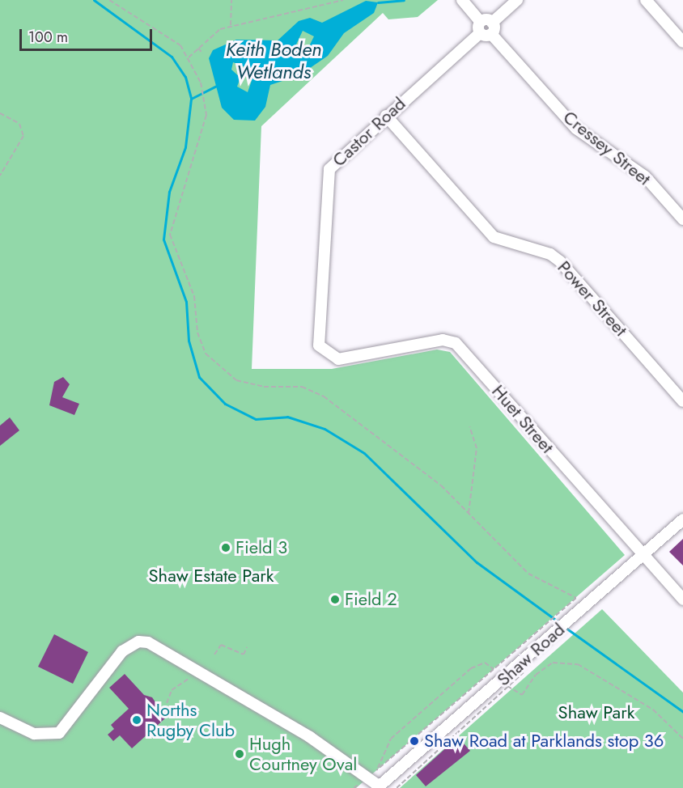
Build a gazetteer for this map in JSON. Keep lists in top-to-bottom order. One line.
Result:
{"streets":{"street":["Castor Road","Cressey Street","Power Street","Huet Street","Shaw Road"]},"crossings":[["Castor Road","Cressey Street"],["Castor Road","Power Street"],["Castor Road","Huet Street"],["Huet Street","Shaw Road"]],"water":["Keith Boden Wetlands"],"parks":["Shaw Estate Park","Shaw Park"],"places":["Field 3","Field 2","Norths Rugby Club","Shaw Road at Parklands stop 36","Hugh Courtney Oval"],"scale_bar":"100 m"}
